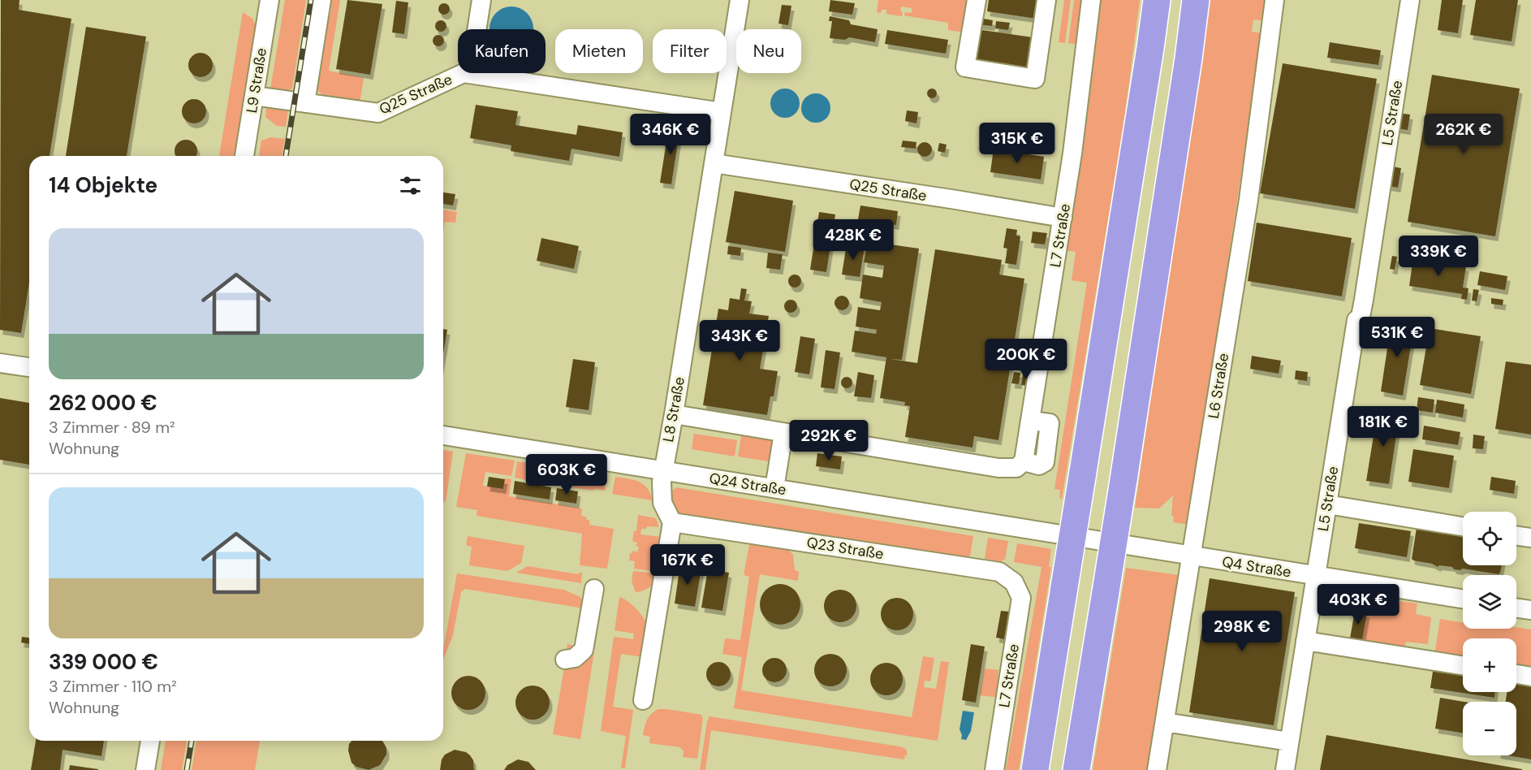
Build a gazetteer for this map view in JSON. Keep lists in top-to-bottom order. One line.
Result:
{"streets":{"lane":["L9 Straße","Q25 Straße","L5 Straße","L7 Straße","L6 Straße","L8 Straße","Q24 Straße","Q23 Straße","Q4 Straße"]},"crossings":[["L9 Straße","Q25 Straße"],["Q25 Straße","L7 Straße"],["Q25 Straße","L8 Straße"],["L5 Straße","Q4 Straße"],["L7 Straße","Q23 Straße"],["L6 Straße","Q4 Straße"],["L8 Straße","Q24 Straße"],["L8 Straße","Q23 Straße"],["Q24 Straße","Q4 Straße"]],"page":{"chip":["Kaufen","Mieten","Filter","Neu"],"price":["346K €","262K €","315K €","428K €","339K €","531K €","343K €","200K €","181K €","292K €","603K €","167K €","403K €","298K €"],"heading":"14 Objekte","list":[{"name":"262 000 €","note":"3 Zimmer · 89 m² · Wohnung"},{"name":"339 000 €","note":"3 Zimmer · 110 m² · Wohnung"}],"map_buttons":["+","−"]}}
